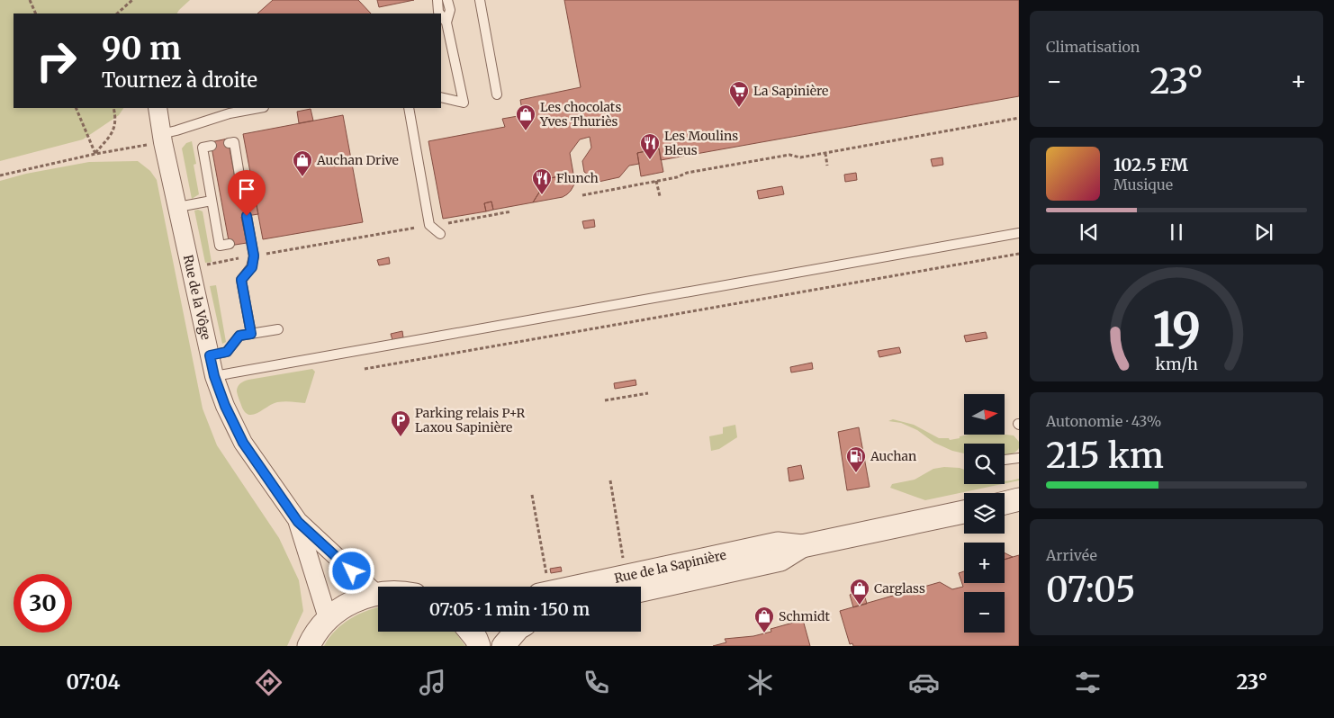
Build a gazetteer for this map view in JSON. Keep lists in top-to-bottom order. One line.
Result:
{"streets":{"street":["Rue de la Vôge","Rue de la Sapinière"]},"places":{"supermarket":["La Sapinière"],"shop":["Les chocolats Yves Thuriès","Auchan Drive","Carglass","Schmidt"],"restaurant":["Les Moulins Bleus","Flunch"],"parking":["Parking relais P+R Laxou Sapinière"],"fuel station":["Auchan"]},"north":"right","page":{"tile":["Climatisation",["Autonomie · 43%","215 km"],["Arrivée","07:05"]],"turn":["90 m","Tournez à droite"],"heat":["−","23°","+"],"song":["102.5 FM","Musique"],"map_buttons":["+","−"],"limit":"30","trip":"07:05 · 1 min · 150 m","tabs":["07:04","23°"],"gauge":["19","km/h"]}}
